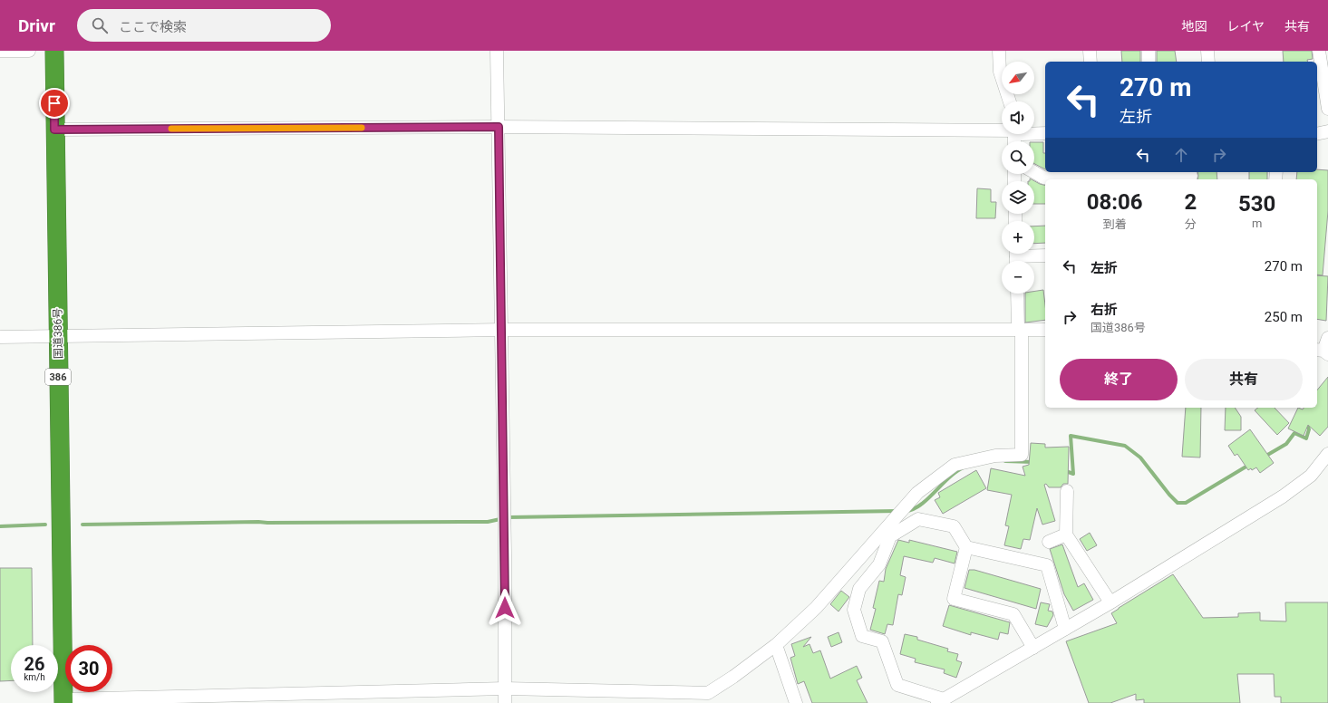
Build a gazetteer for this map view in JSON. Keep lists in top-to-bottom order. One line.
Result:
{"streets":{"highway":["国道386号","386"]},"north":"bottom left","page":{"header":"Drivr","search":"ここで検索","nav":["地図","レイヤ","共有"],"map_buttons":["+","−"],"turn":["270 m","左折"],"eta":["08:06","到着","2","分","530","m"],"list":[{"name":"左折","value":"270 m"},{"name":"右折","note":"国道386号","value":"250 m"}],"buttons":["終了","共有"],"speed":"26 km/h","limit":"30"}}
